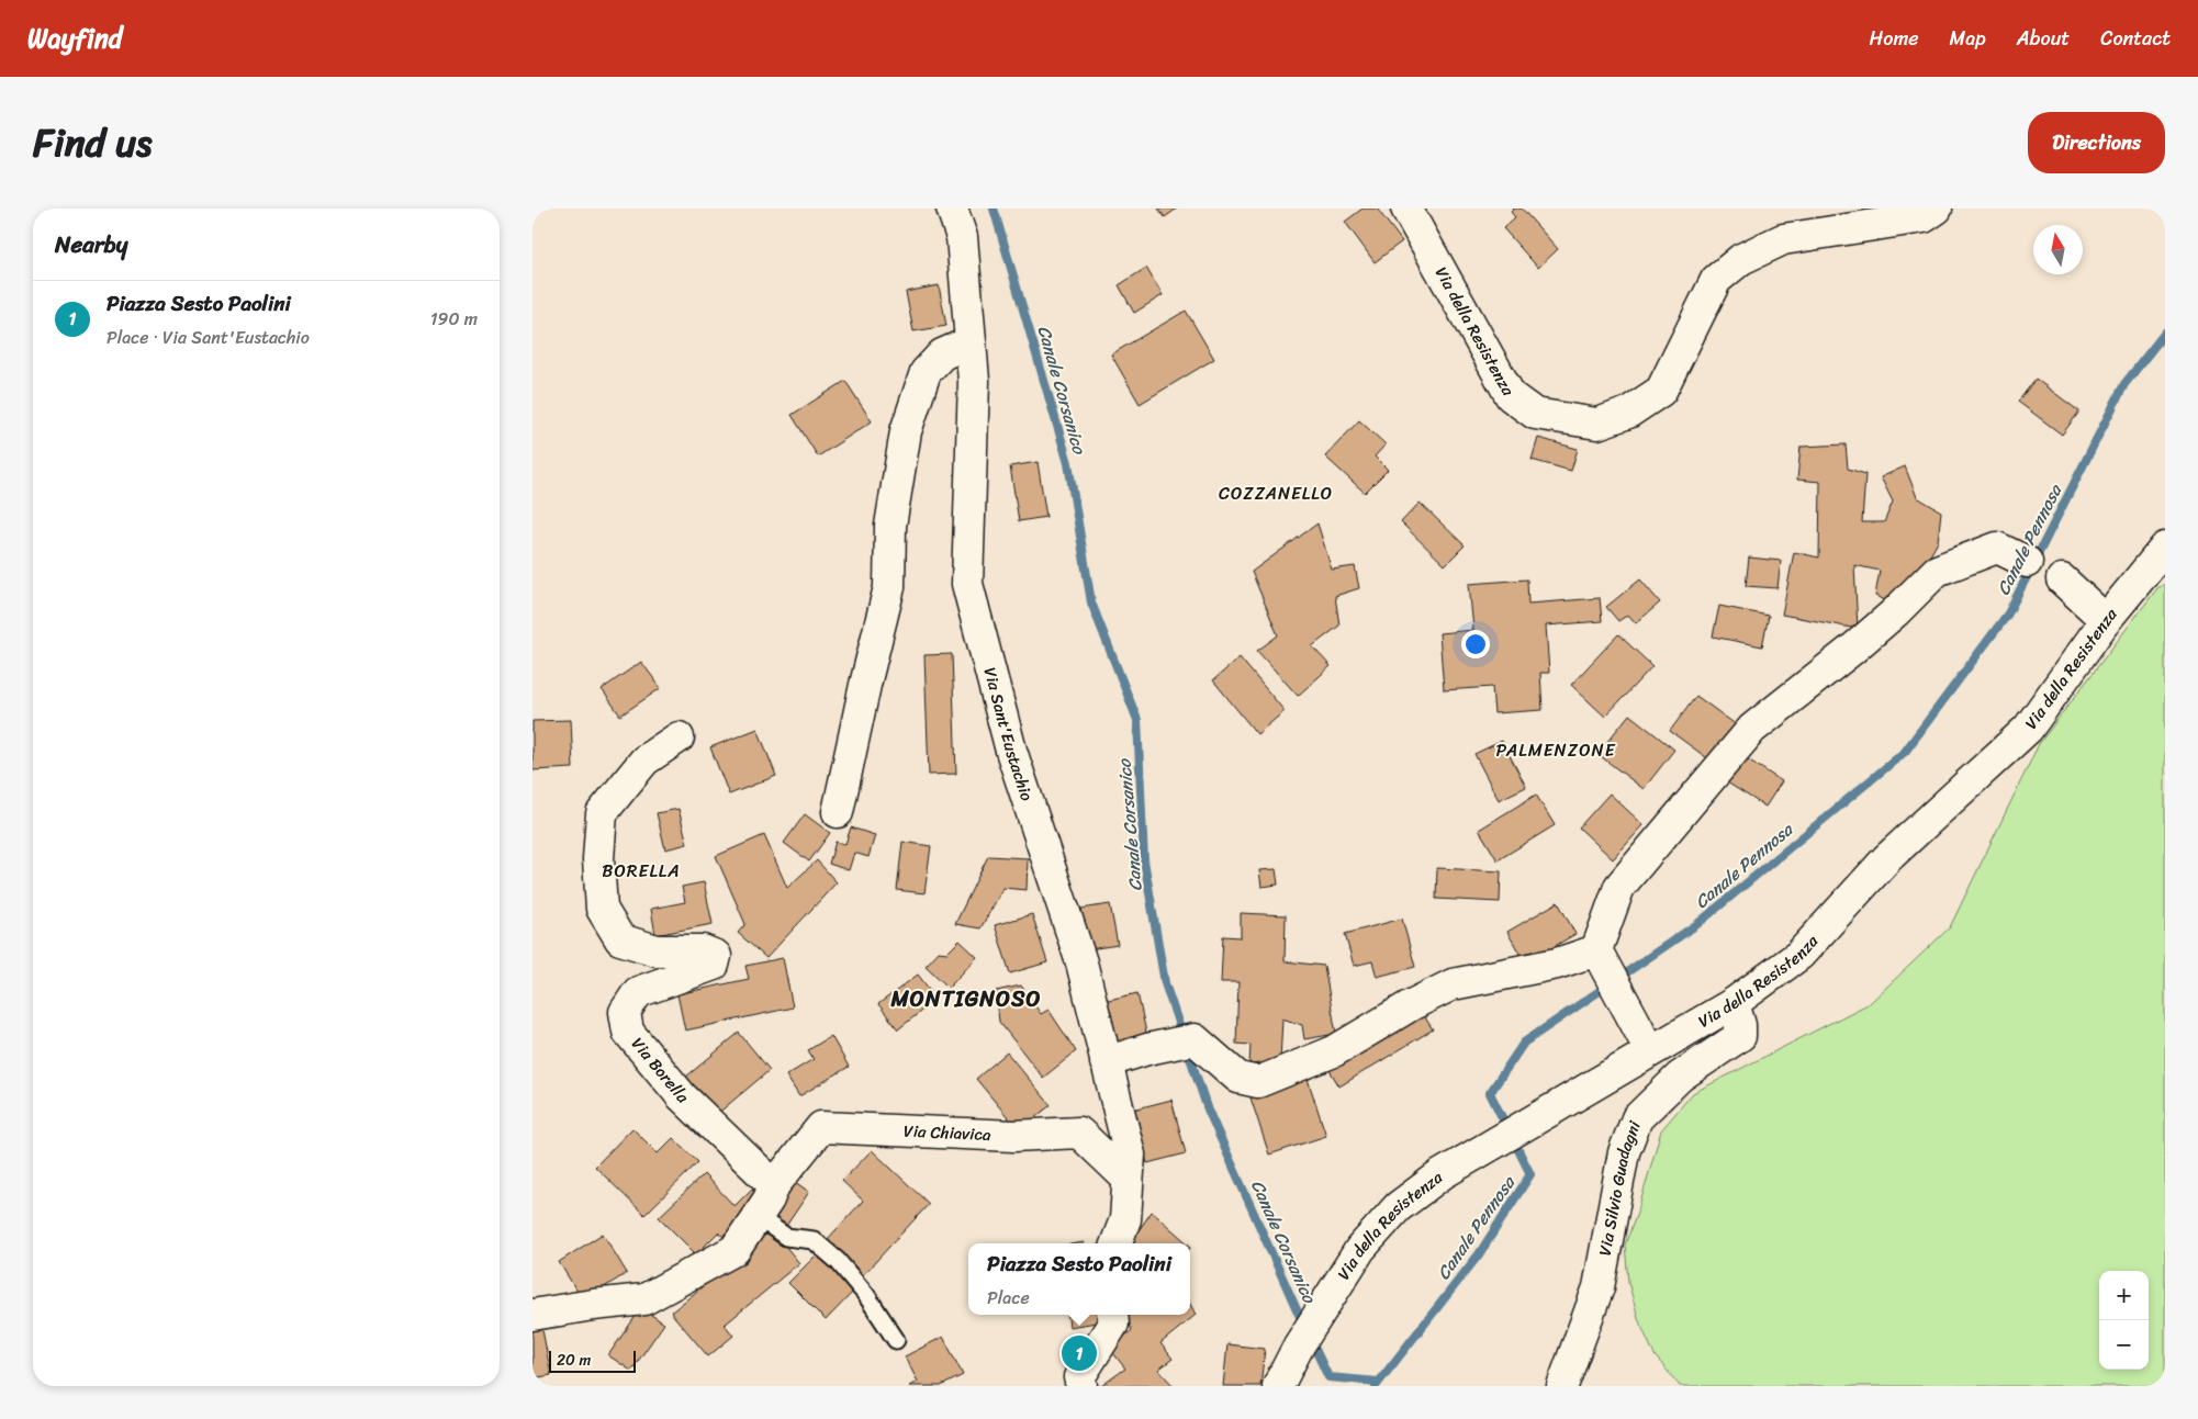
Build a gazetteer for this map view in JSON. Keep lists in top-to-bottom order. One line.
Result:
{"streets":{"street":["Via della Resistenza","Via Sant'Eustachio","Via Borella","Via Chiavica","Via Silvio Guadagni"]},"crossings":[["Via della Resistenza","Via Silvio Guadagni"],["Via Sant'Eustachio","Via Chiavica"],["Via Borella","Via Chiavica"]],"districts":["COZZANELLO","PALMENZONE","BORELLA","MONTIGNOSO"],"water":["Canale Corsanico","Canale Pennosa"],"scale_bar":"20 m","north":"top","page":{"header":"Wayfind","nav":["Home","Map","About","Contact"],"title":"Find us","buttons":"Directions","heading":"Nearby","list":[{"mark":"1","name":"Piazza Sesto Paolini","note":"Place · Via Sant'Eustachio","value":"190 m"}],"popup":["Piazza Sesto Paolini","Place"],"map_buttons":["+","−"],"pins":"1","scale":"20 m"}}
